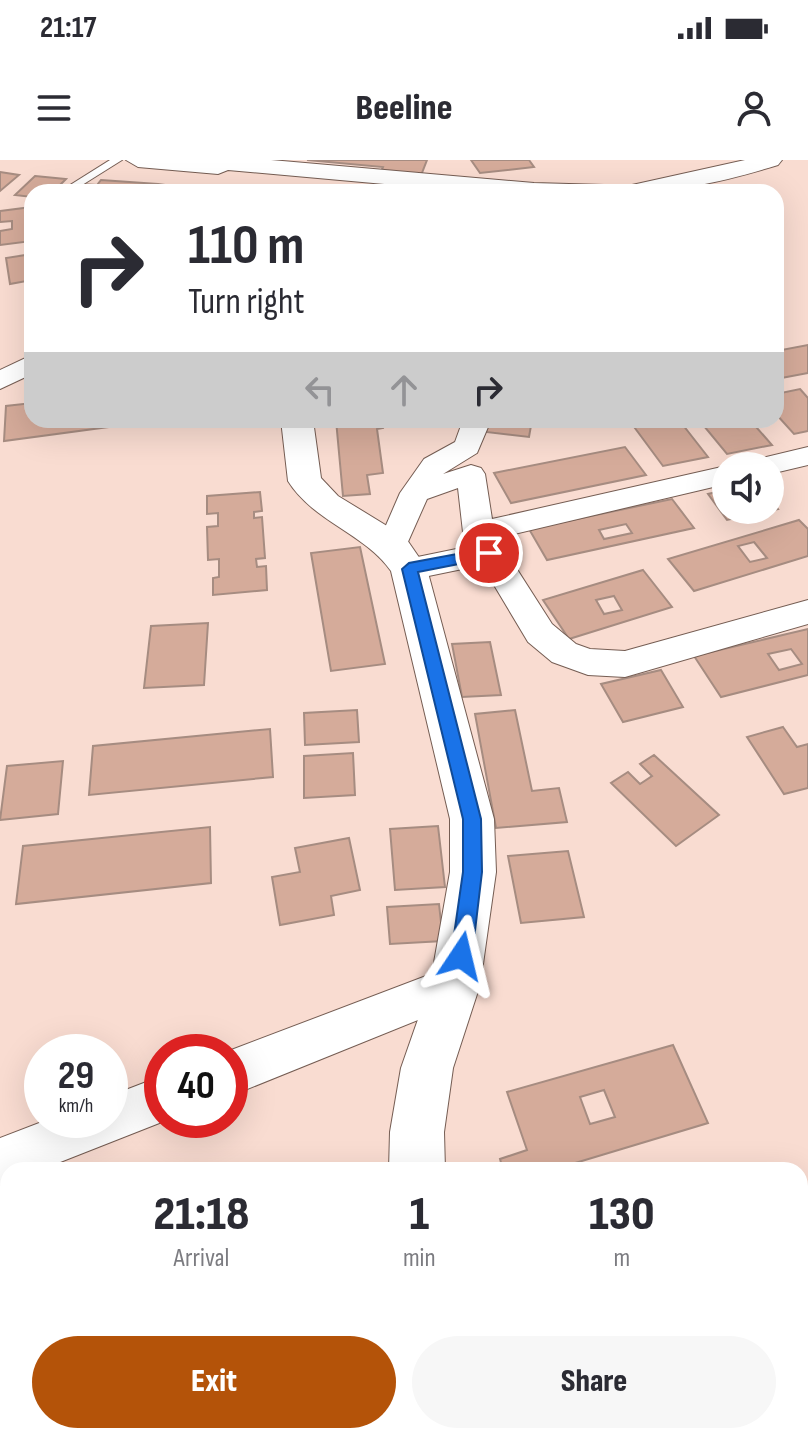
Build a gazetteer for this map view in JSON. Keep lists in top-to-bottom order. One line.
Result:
{"page":{"status":"21:17","header":"Beeline","turn":["110 m","Turn right"],"speed":"29 km/h","limit":"40","eta":["21:18","Arrival","1","min","130","m"],"buttons":["Exit","Share"]}}
